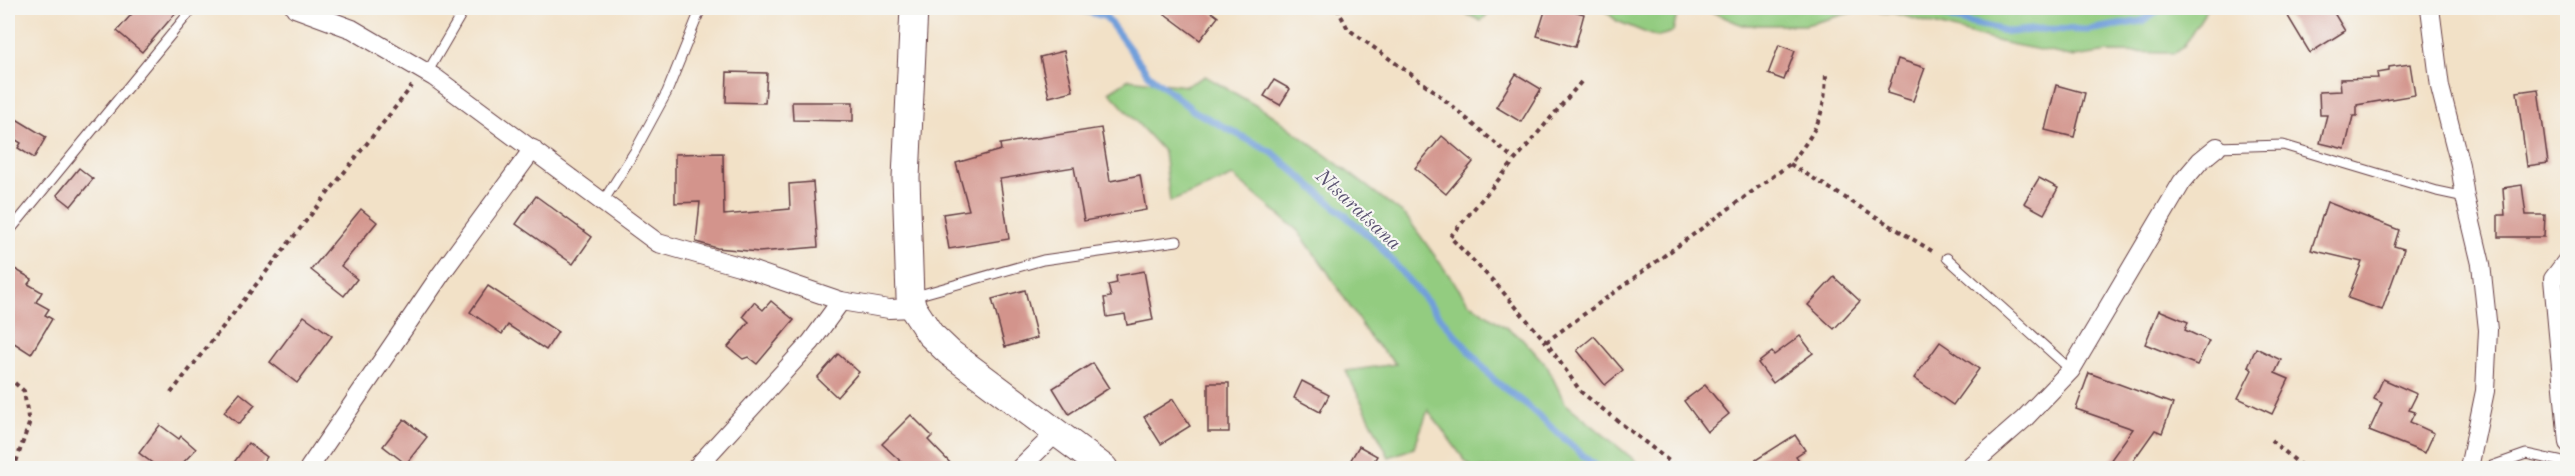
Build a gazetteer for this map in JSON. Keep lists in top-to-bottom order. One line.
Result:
{"water":["Ntsaratsana"]}
